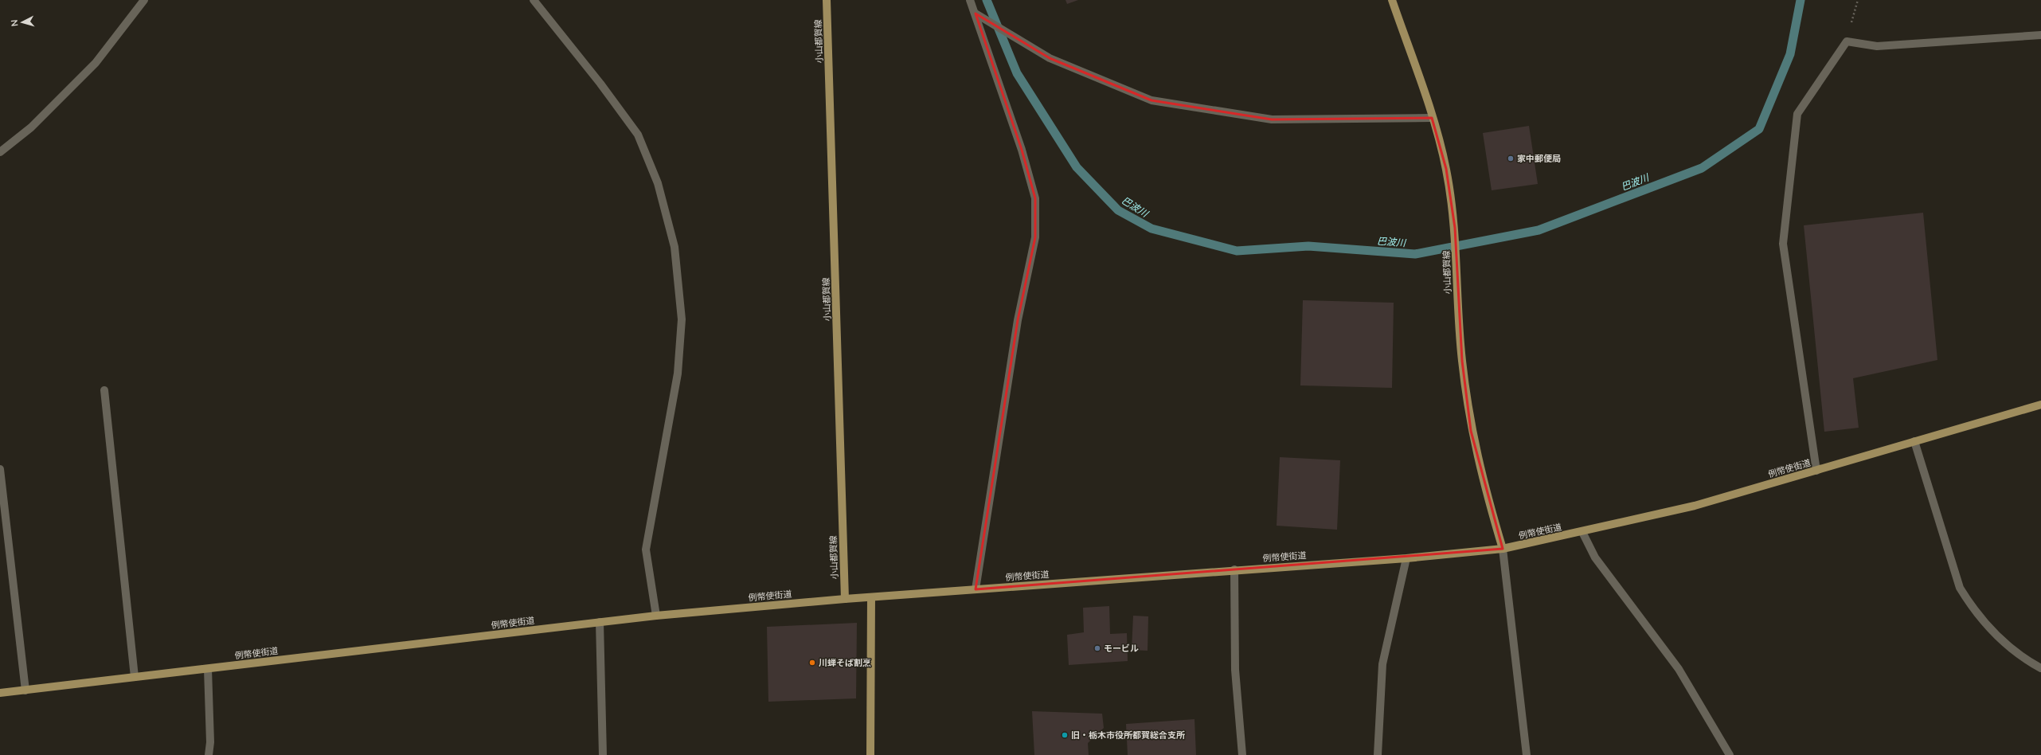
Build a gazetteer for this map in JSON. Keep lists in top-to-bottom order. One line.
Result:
{"streets":{"main road":["小山都賀線","例幣使街道"]},"crossings":[["小山都賀線","例幣使街道"]],"water":["巴波川"],"places":["家中郵便局","モービル","川蝉そば割烹","旧・栃木市役所都賀総合支所"],"north":"left"}
